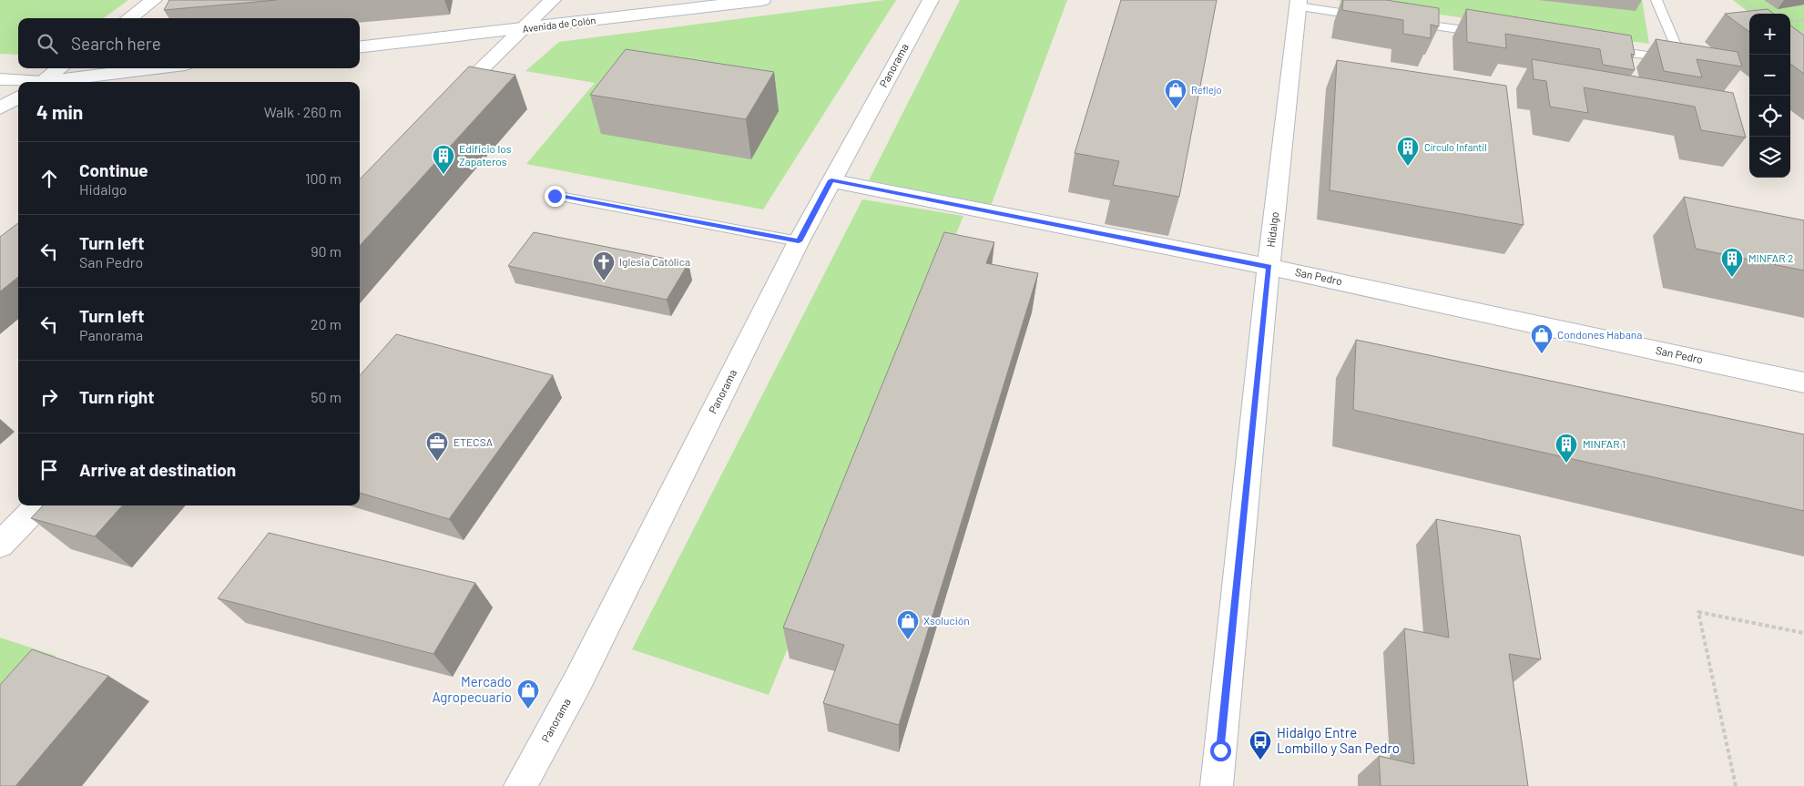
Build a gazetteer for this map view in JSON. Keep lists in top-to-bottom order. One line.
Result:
{"streets":{"street":["Avenida de Colón","Panorama","Hidalgo","San Pedro"]},"crossings":[["Panorama","San Pedro"],["Hidalgo","San Pedro"]],"places":{"shop":["Reflejo","Condones Habana","Xsolución","Mercado Agropecuario"],"building":["Círculo Infantil","Edificio los Zapateros","MINFAR 2","MINFAR 1"],"church":["Iglesia Católica"],"office":["ETECSA"],"bus stop":["Hidalgo Entre Lombillo y San Pedro"]},"page":{"map_buttons":["+","−"],"search":"Search here","heading":["4 min","Walk · 260 m"],"list":[["Continue","Hidalgo","100 m"],["Turn left","San Pedro","90 m"],["Turn left","Panorama","20 m"],["Turn right","50 m"],"Arrive at destination"]}}
